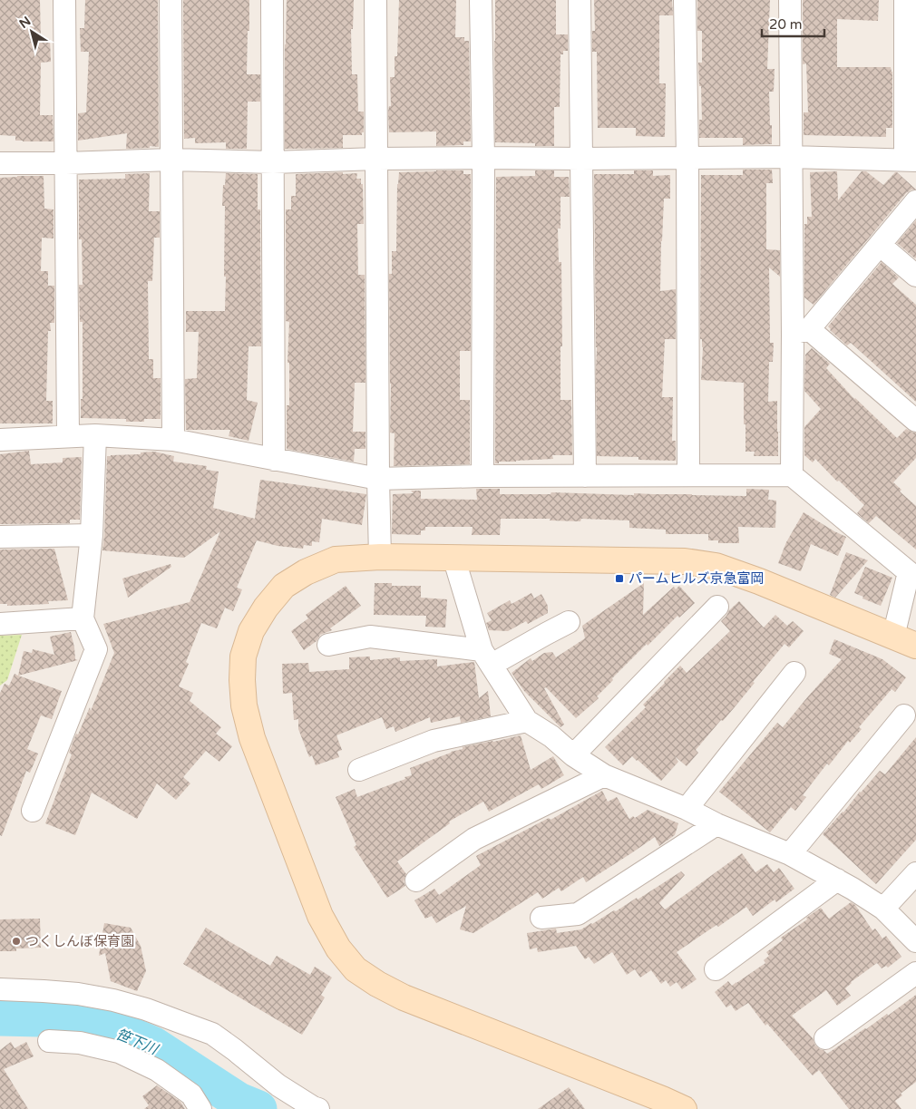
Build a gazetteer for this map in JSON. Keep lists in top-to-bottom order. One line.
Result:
{"water":["笹下川"],"places":{"transit":["パームヒルズ京急富岡"],"other":["つくしんぼ保育園"]},"scale_bar":"20 m","north":"top left"}
